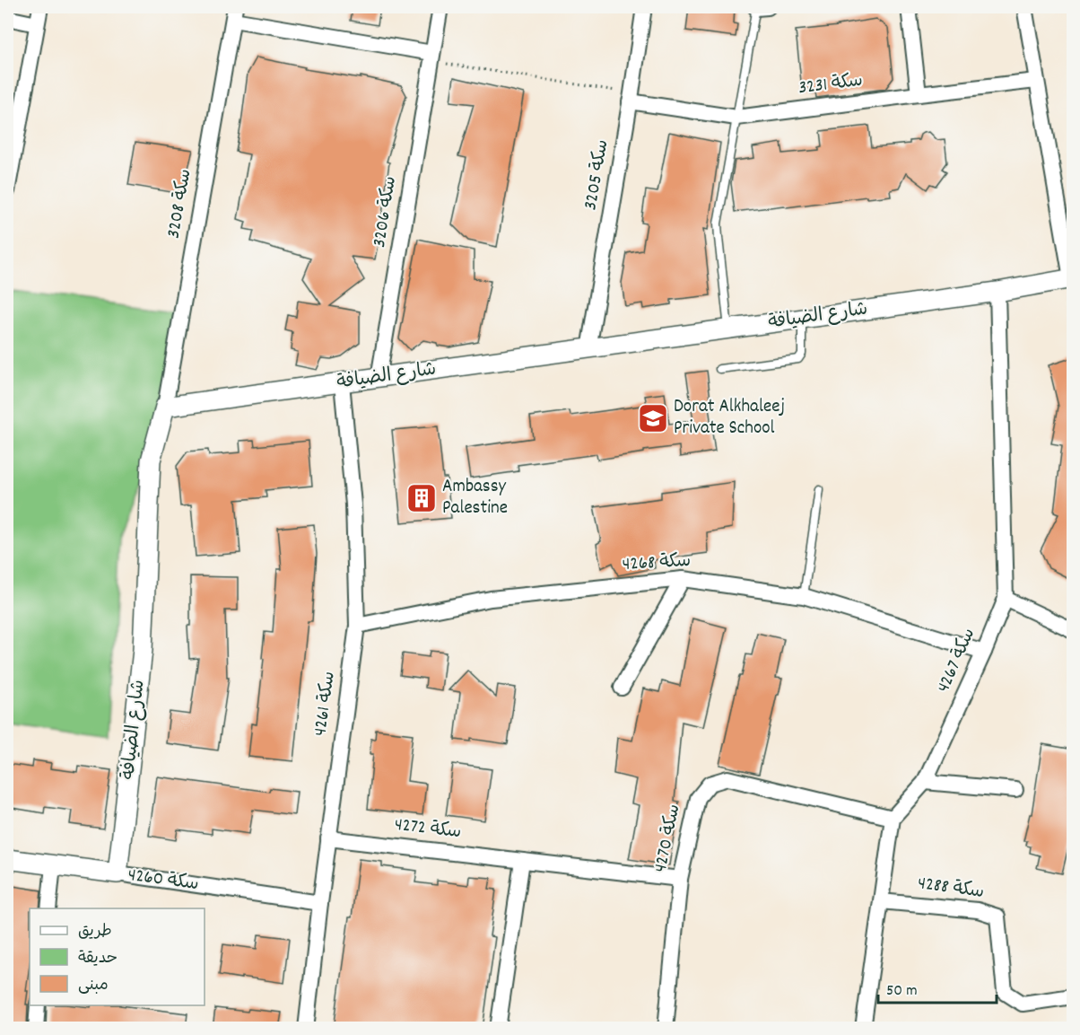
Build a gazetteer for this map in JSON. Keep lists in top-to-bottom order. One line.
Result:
{"streets":{"street":["سكة 3231","سكة 3205","سكة 3208","سكة 3206","شارع الضيافة","سكة 4268","سكة 4267","سكة 4261","سكة 4272","سكة 4270","سكة 4260","سكة 4288"]},"crossings":[["سكة 3231","سكة 3205"],["سكة 3205","شارع الضيافة"],["سكة 3208","شارع الضيافة"],["سكة 3206","شارع الضيافة"],["شارع الضيافة","سكة 4267"],["شارع الضيافة","سكة 4261"],["شارع الضيافة","سكة 4260"],["سكة 4268","سكة 4267"],["سكة 4268","سكة 4261"],["سكة 4267","سكة 4270"],["سكة 4261","سكة 4272"],["سكة 4261","سكة 4260"],["سكة 4272","سكة 4270"]],"places":{"school or university":["Dorat Alkhaleej Private School"],"building":["Ambassy Palestine"]},"legend":["طريق","حديقة","مبنى"],"scale_bar":"50 m"}
